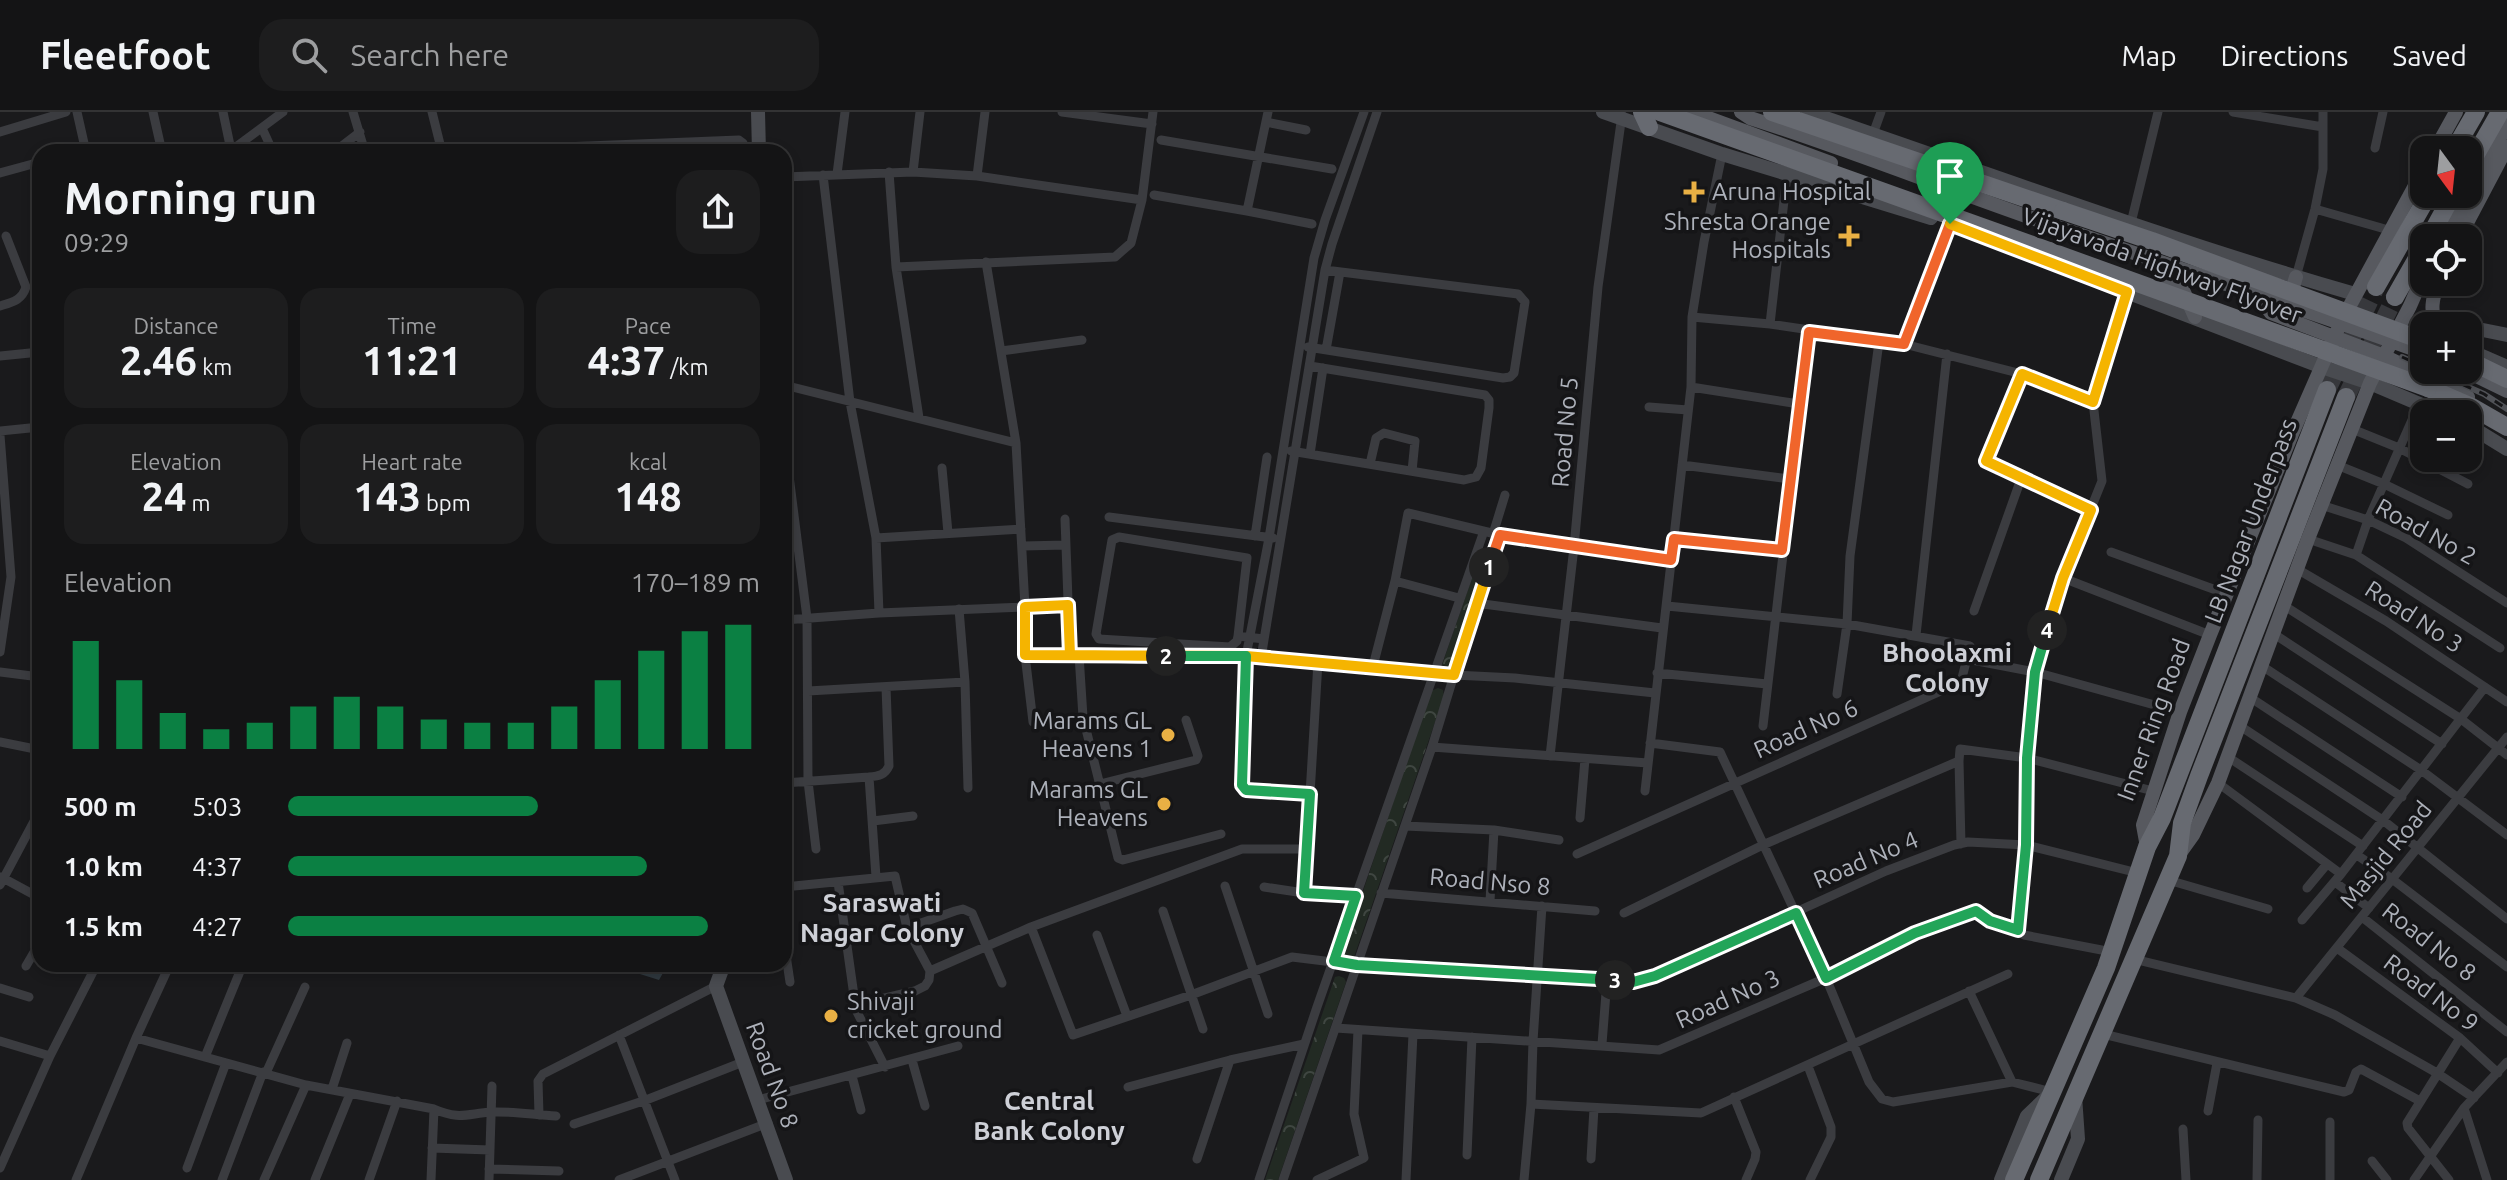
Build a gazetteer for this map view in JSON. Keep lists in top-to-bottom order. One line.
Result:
{"streets":{"highway":["Vijayavada Highway Flyover","LB Nagar Underpass","Inner Ring Road"],"street":["Road No 5","Road No 2","Road No 3","Road No 6","Masjid Road","Road No 4","Road Nso 8","Road No 8","Road No 9"]},"crossings":[["LB Nagar Underpass","Inner Ring Road"],["Road No 3","Inner Ring Road"],["Inner Ring Road","Road No 4"],["Masjid Road","Road No 8"],["Masjid Road","Road No 9"]],"districts":["Bhoolaxmi Colony","Saraswati Nagar Colony","Central Bank Colony"],"places":{"health":["Aruna Hospital","Shresta Orange Hospitals"],"other":["Marams GL Heavens 1","Marams GL Heavens","Shivaji cricket ground"]},"north":"bottom","page":{"header":"Fleetfoot","search":"Search here","nav":["Map","Directions","Saved"],"map_buttons":["+","−"],"heading":["Morning run","09:29"],"stats":[["Distance","2.46 km"],["Time","11:21"],["Pace","4:37 /km"],["Elevation","24 m"],["Heart rate","143 bpm"],["kcal","148"]],"pins":["1","4","2","3"],"chart":["Elevation","170–189 m"],"list":[{"name":"500 m","note":"5:03"},{"name":"1.0 km","note":"4:37"},{"name":"1.5 km","note":"4:27"}]}}
